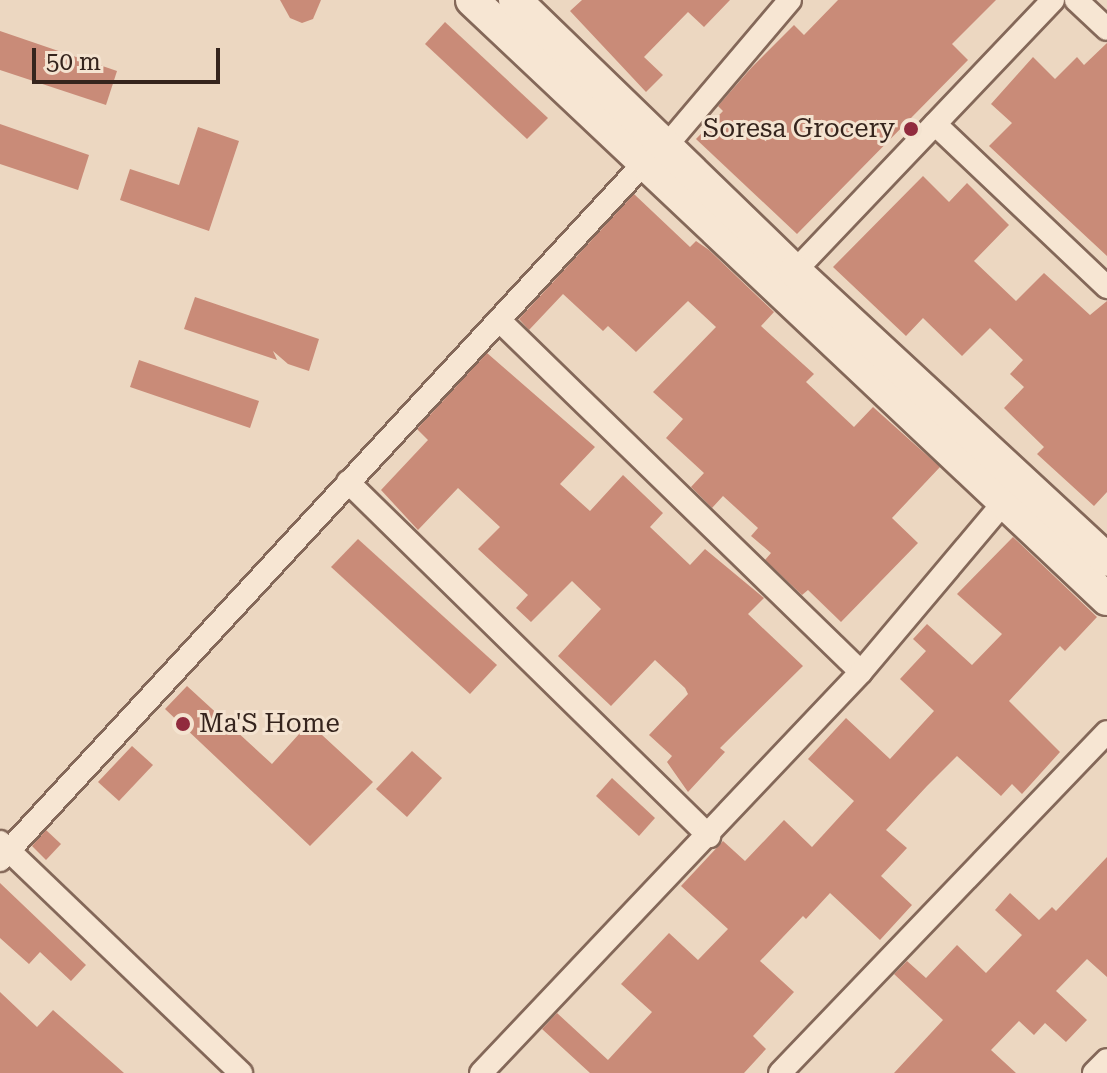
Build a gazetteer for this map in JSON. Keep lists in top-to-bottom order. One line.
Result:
{"places":["Soresa Grocery","Ma'S Home"],"scale_bar":"50 m"}
